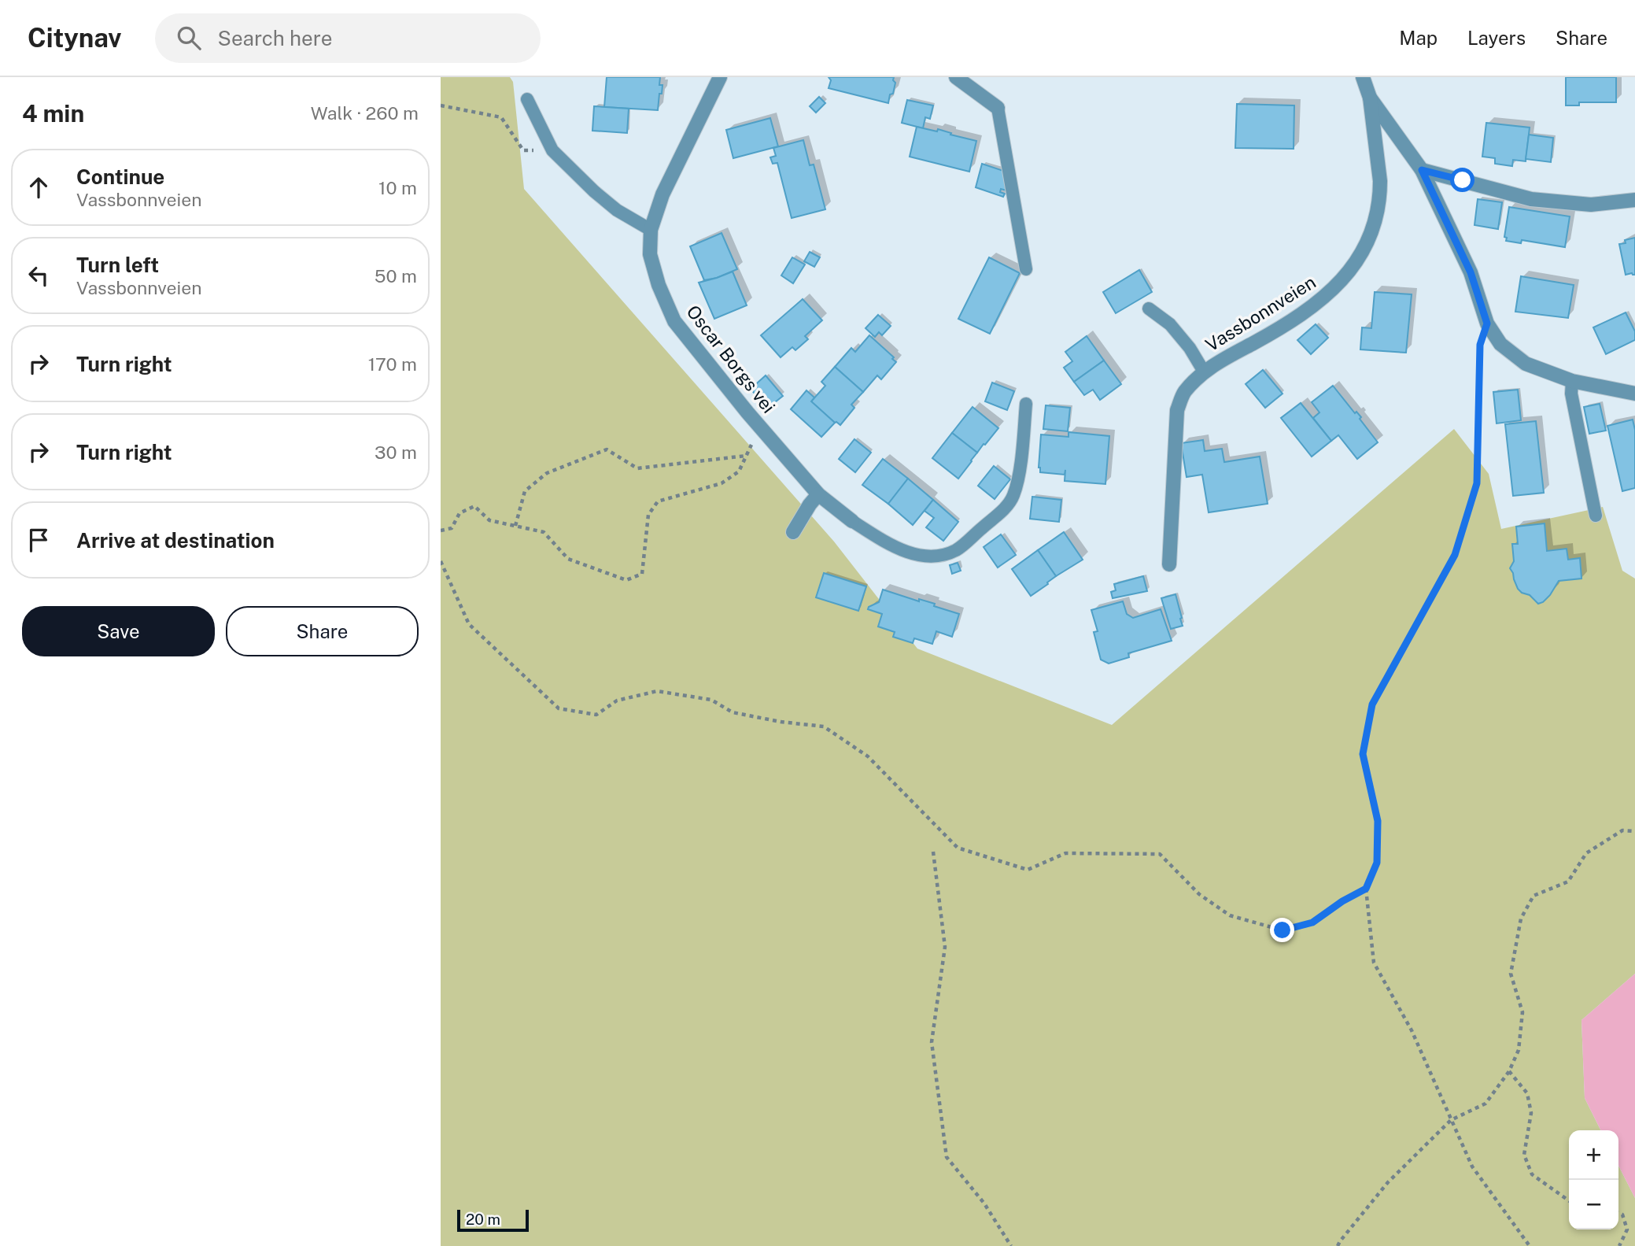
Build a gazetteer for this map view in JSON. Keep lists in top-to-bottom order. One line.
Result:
{"streets":{"street":["Vassbonnveien","Oscar Borgs vei"]},"scale_bar":"20 m","page":{"header":"Citynav","search":"Search here","nav":["Map","Layers","Share"],"heading":["4 min","Walk · 260 m"],"list":[["Continue","Vassbonnveien","10 m"],["Turn left","Vassbonnveien","50 m"],["Turn right","170 m"],["Turn right","30 m"],"Arrive at destination"],"buttons":["Save","Share"],"map_buttons":["+","−"],"scale":"20 m"}}
